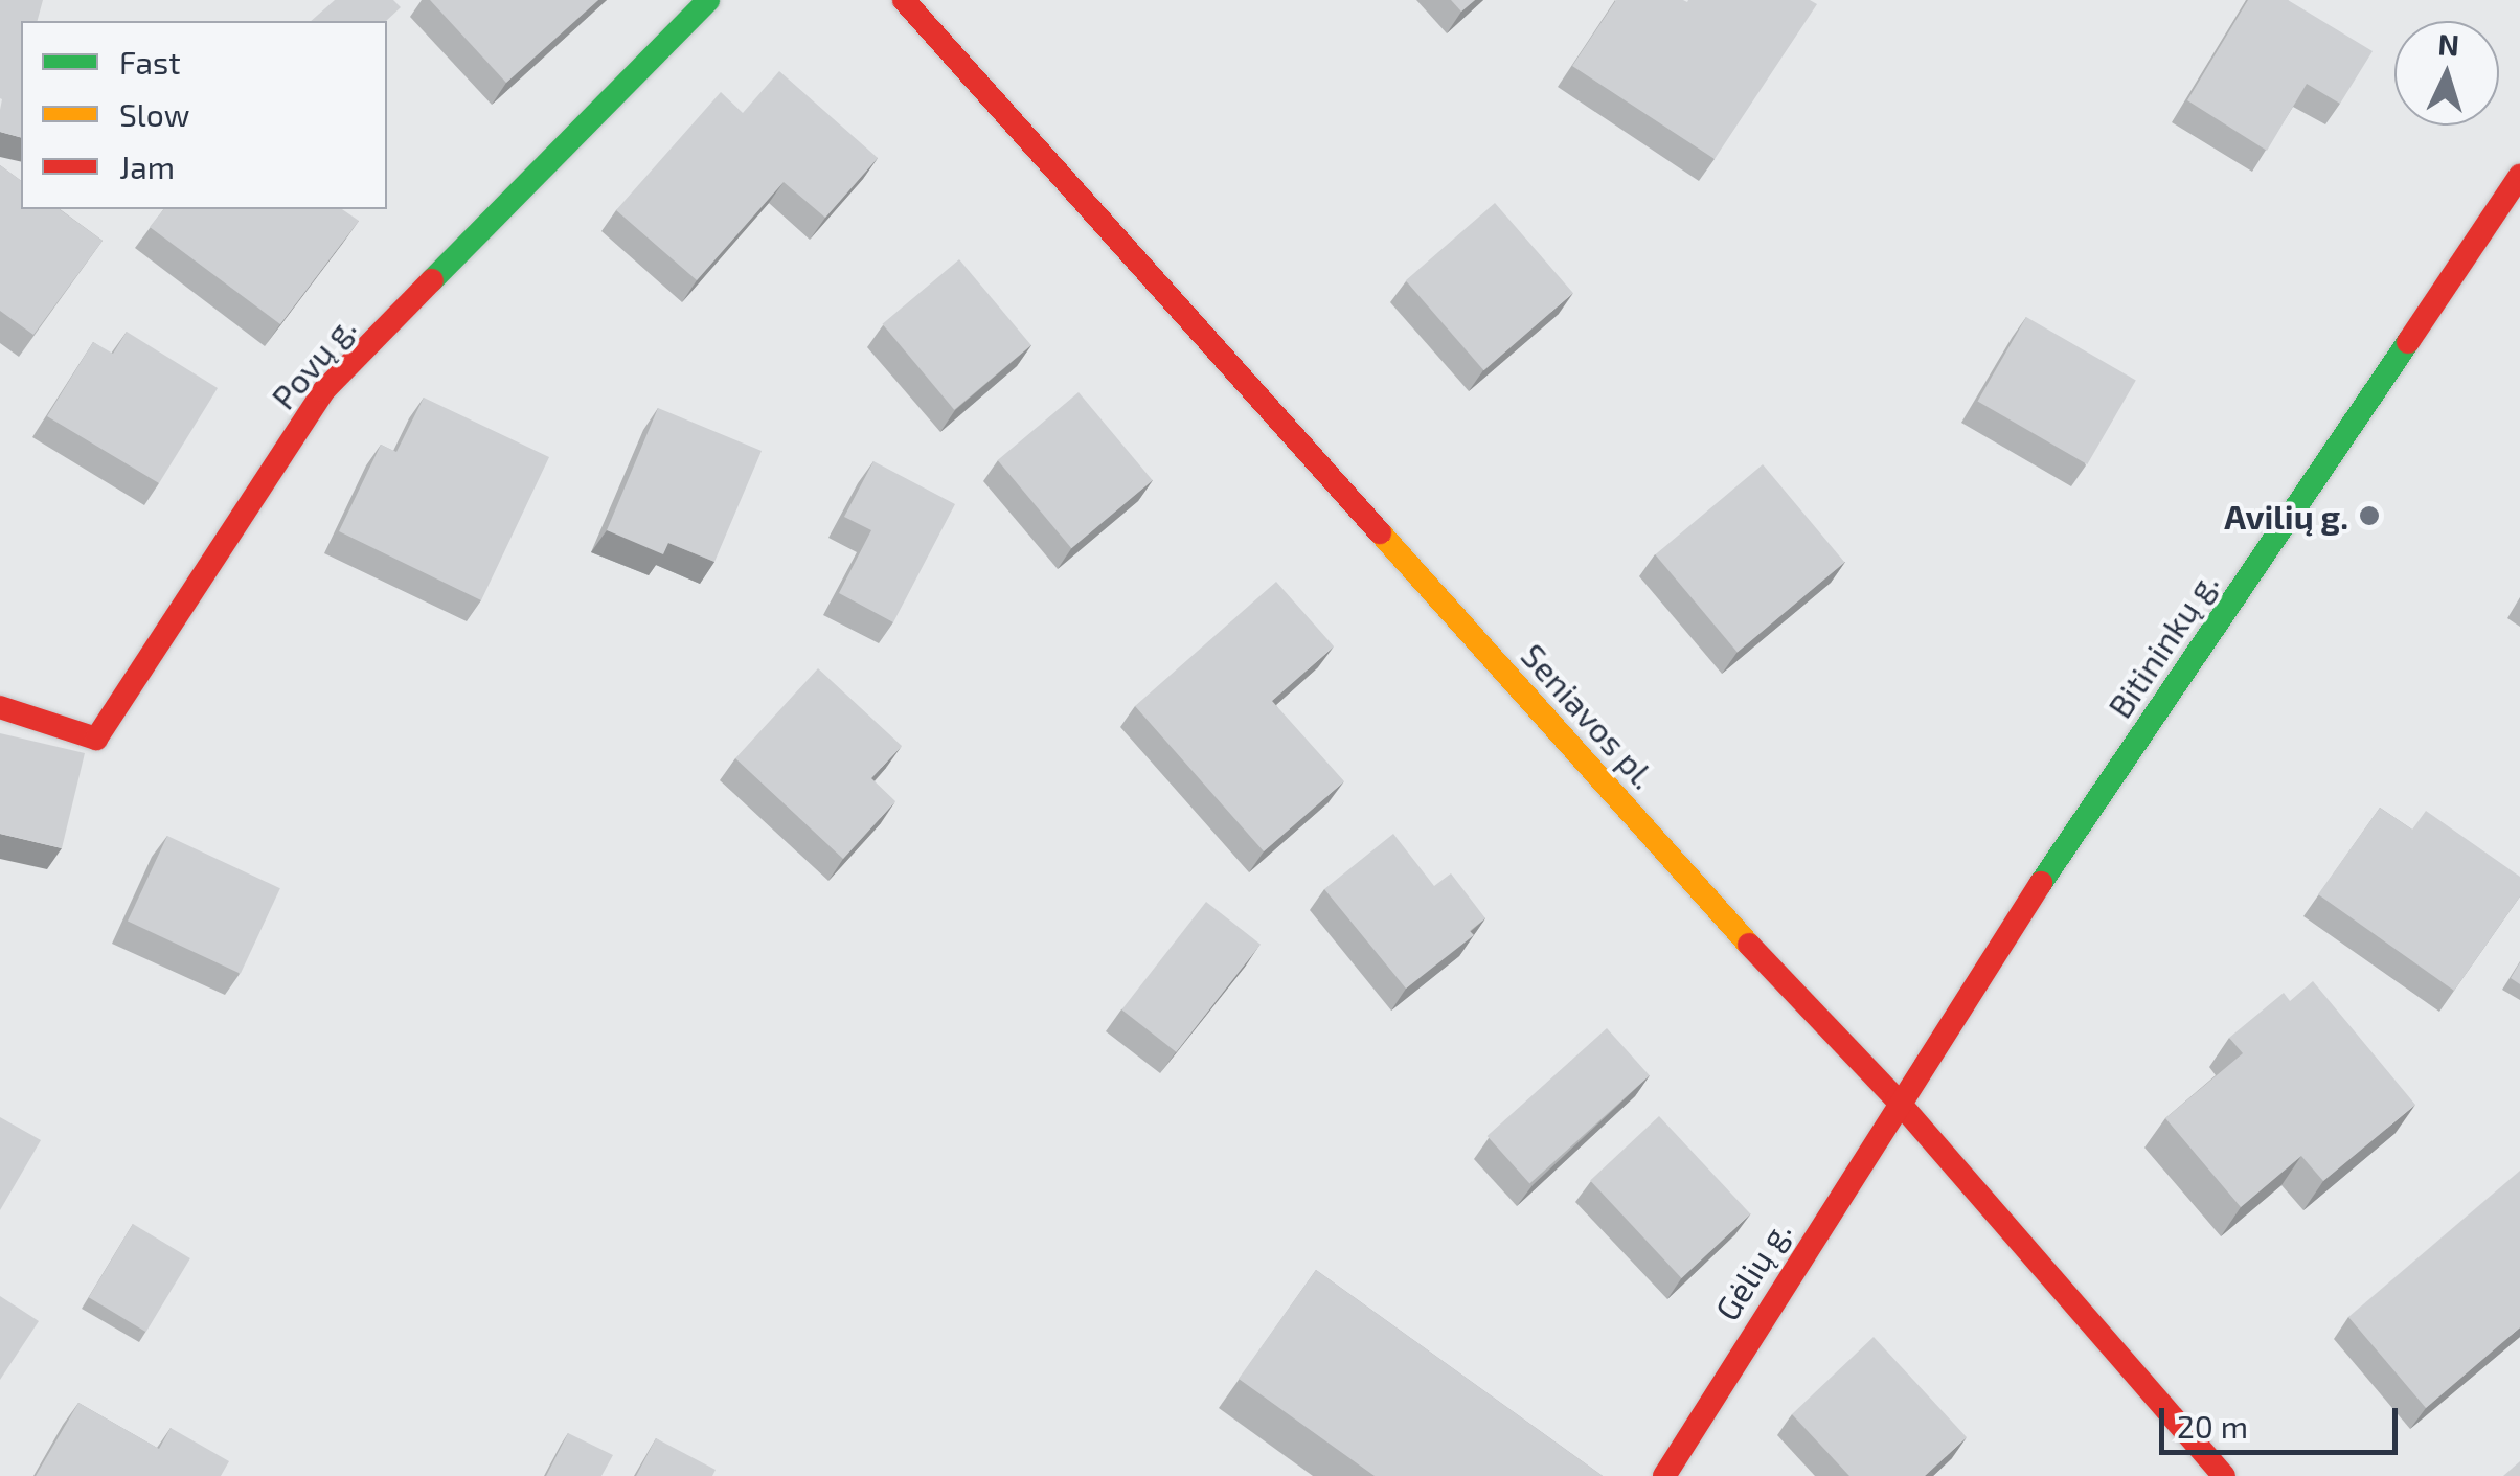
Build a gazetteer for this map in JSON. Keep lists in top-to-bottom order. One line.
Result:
{"streets":{"street":["Povų g.","Bitininkų g.","Seniavos pl.","Gėlių g."]},"crossings":[["Bitininkų g.","Seniavos pl."],["Bitininkų g.","Gėlių g."],["Seniavos pl.","Gėlių g."]],"places":["Avilių g."],"legend":["Fast","Slow","Jam"],"scale_bar":"20 m","north":"top"}
